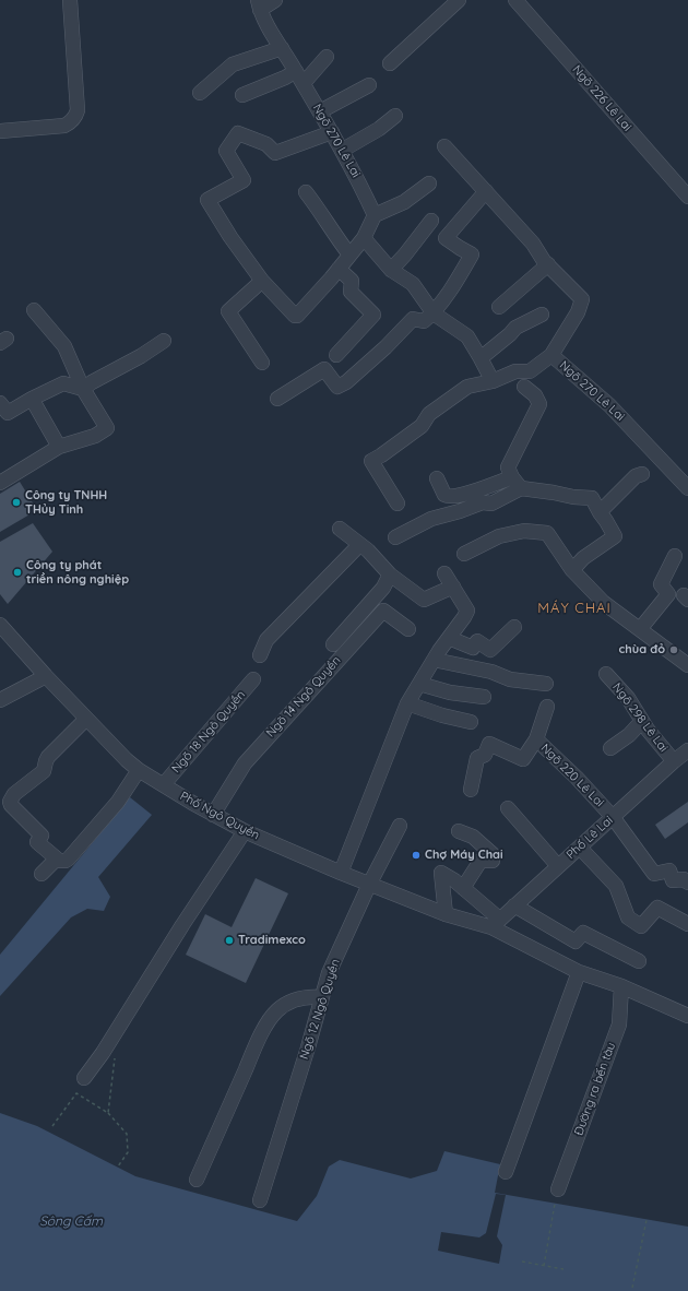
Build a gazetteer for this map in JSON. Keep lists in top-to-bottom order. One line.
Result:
{"streets":{"street":["Ngõ 226 Lê Lai","Ngõ 270 Lê Lai","Ngõ 14 Ngô Quyền","Ngõ 298 Lê Lai","Ngõ 18 Ngô Quyền","Ngõ 220 Lê Lai","Phố Ngô Quyền","Phố Lê Lai","Ngõ 12 Ngô Quyền","Đường ra bến tàu"]},"crossings":[["Ngõ 14 Ngô Quyền","Phố Ngô Quyền"],["Ngõ 298 Lê Lai","Phố Lê Lai"],["Ngõ 18 Ngô Quyền","Phố Ngô Quyền"],["Ngõ 220 Lê Lai","Phố Lê Lai"],["Phố Ngô Quyền","Phố Lê Lai"],["Phố Ngô Quyền","Ngõ 12 Ngô Quyền"]],"districts":["MÁY CHAI"],"water":["Sông Cấm"],"places":["Công ty TNHH THủy Tinh","Công ty phát triền nông nghiệp","chùa đỏ","Chợ Máy Chai","Tradimexco"]}
